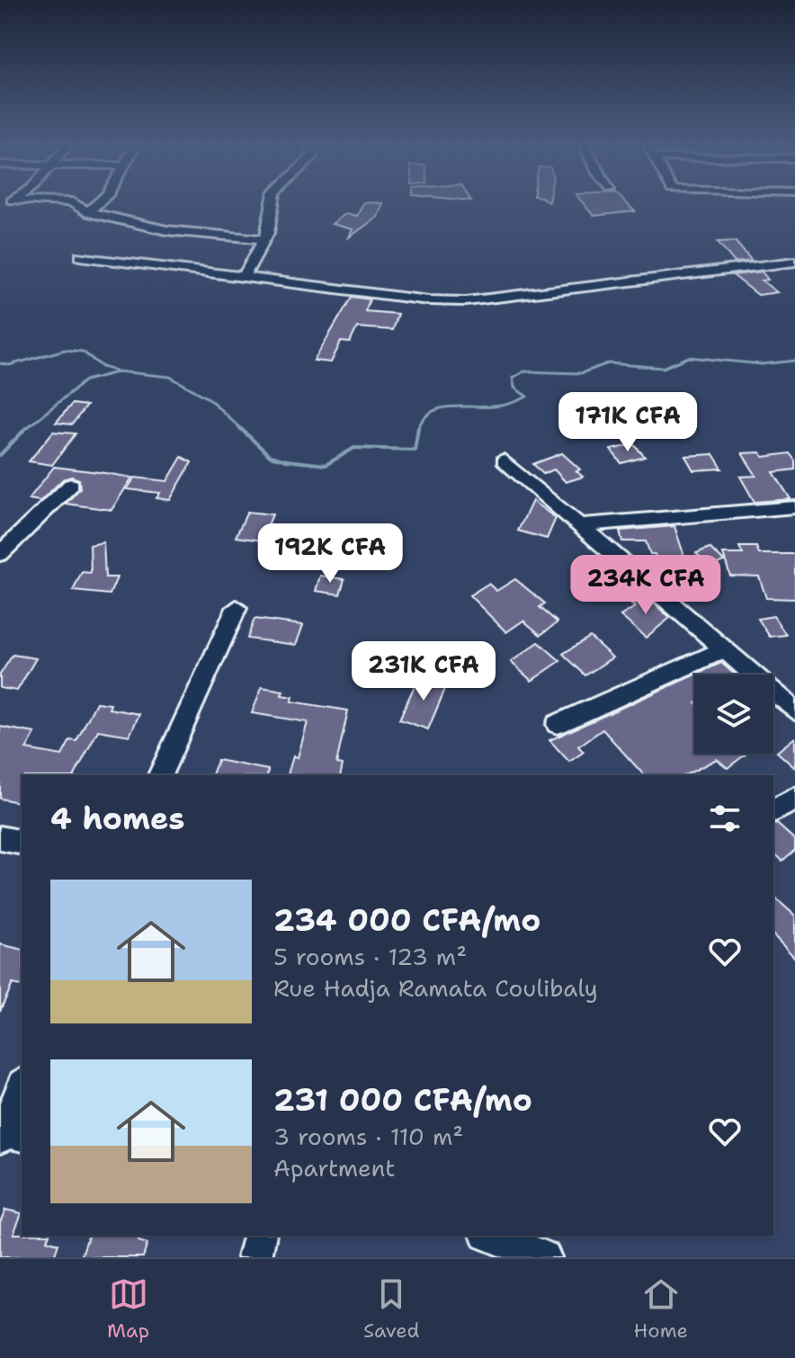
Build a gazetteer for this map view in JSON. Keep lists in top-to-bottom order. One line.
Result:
{"page":{"price":["171K CFA","192K CFA","234K CFA","231K CFA"],"heading":"4 homes","list":[{"name":"234 000 CFA/mo","note":"5 rooms · 123 m² · Rue Hadja Ramata Coulibaly"},{"name":"231 000 CFA/mo","note":"3 rooms · 110 m² · Apartment"}],"tabs":["Map","Saved","Home"]}}
